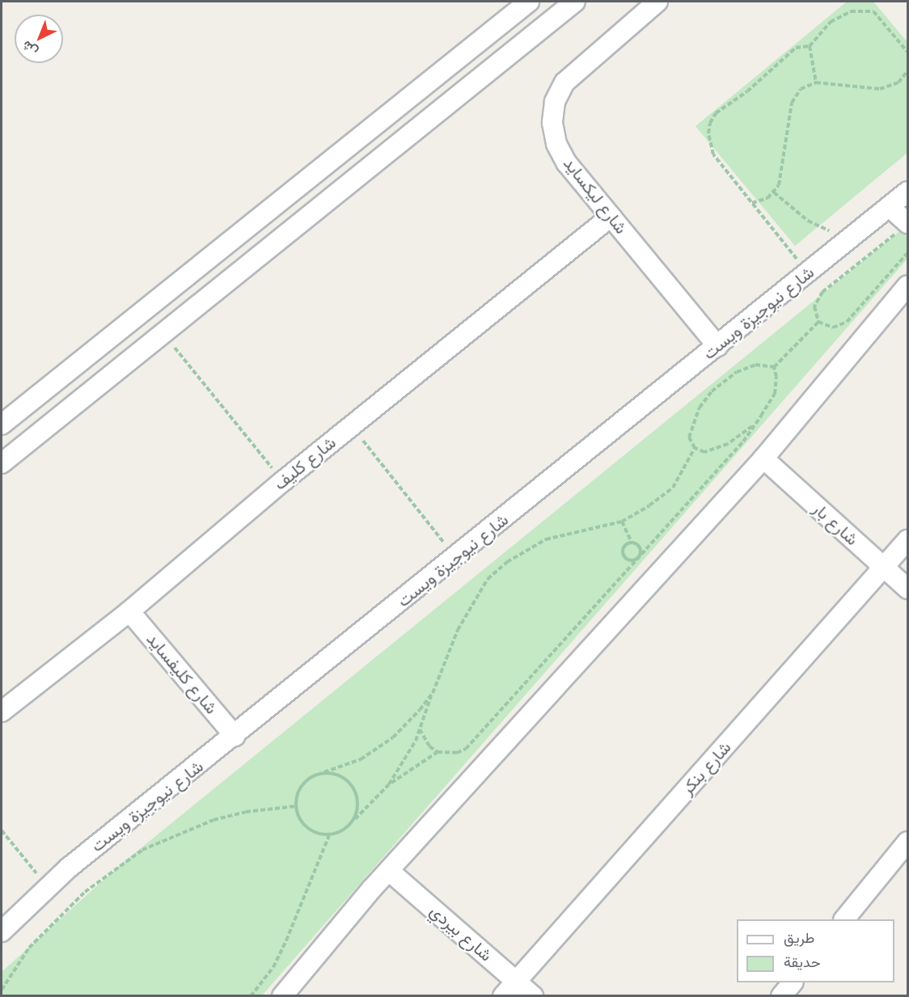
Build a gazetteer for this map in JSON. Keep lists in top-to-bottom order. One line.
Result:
{"streets":{"street":["شارع ليكسايد","شارع نيوجيزة ويست","شارع كليف","شارع بار","شارع كليفسايد","شارع بنكر","شارع بيردي"]},"crossings":[["شارع ليكسايد","شارع نيوجيزة ويست"],["شارع ليكسايد","شارع كليف"],["شارع نيوجيزة ويست","شارع كليفسايد"],["شارع كليف","شارع كليفسايد"],["شارع بار","شارع بنكر"],["شارع بنكر","شارع بيردي"]],"legend":["طريق","حديقة"],"north":"bottom left"}
